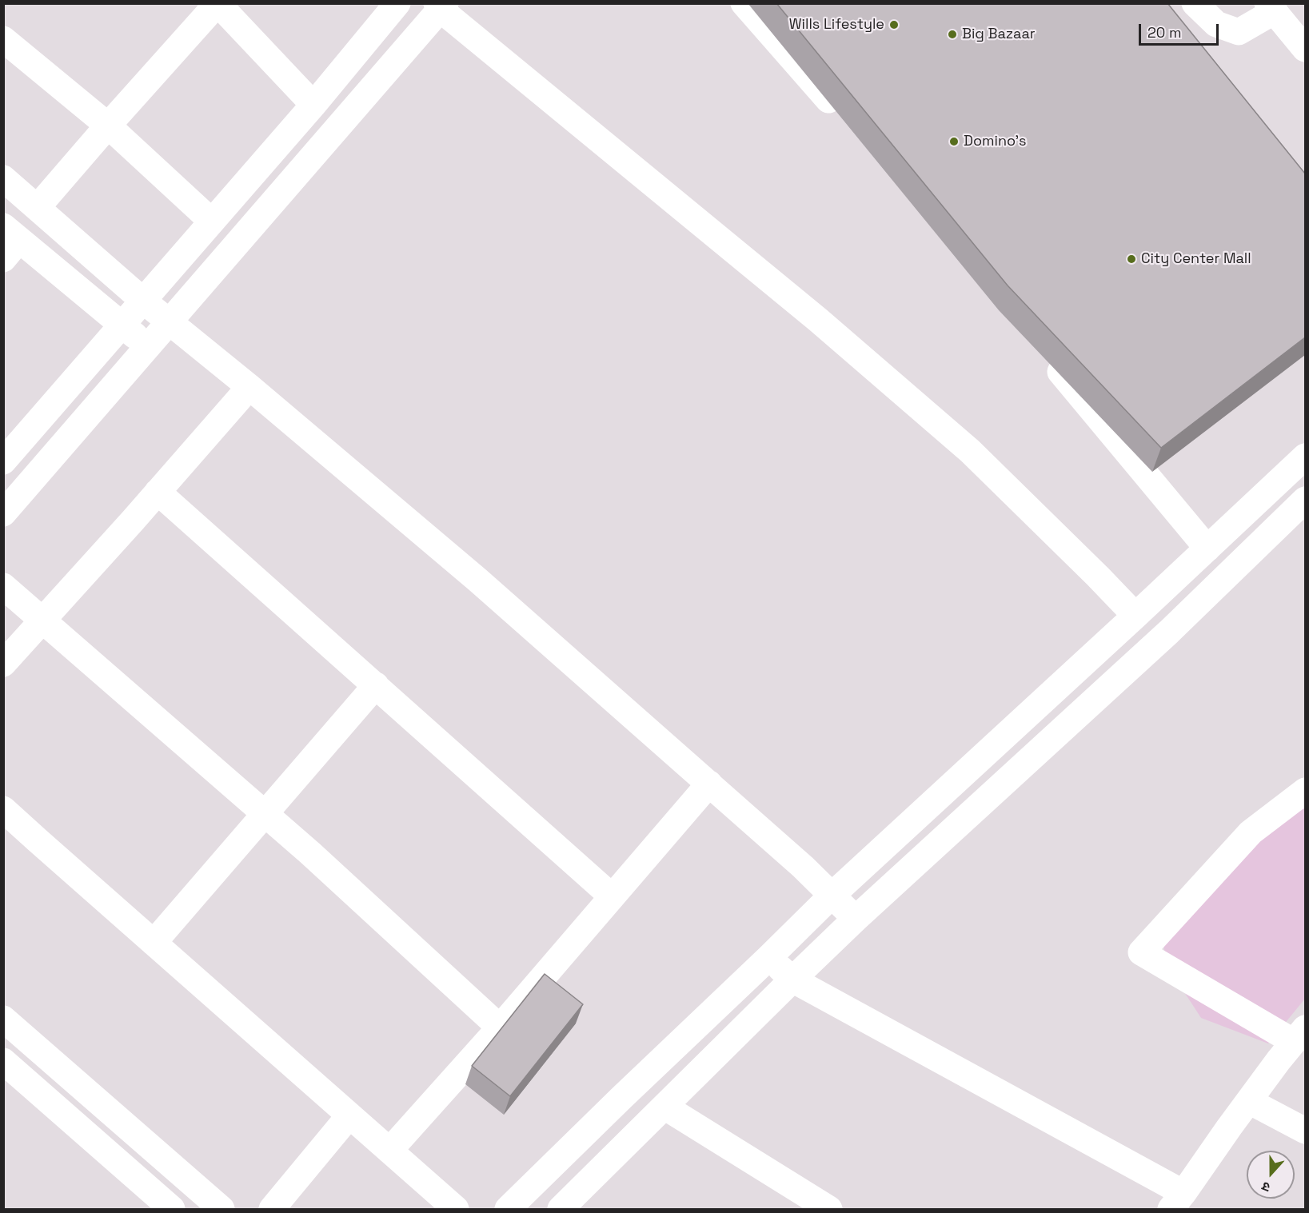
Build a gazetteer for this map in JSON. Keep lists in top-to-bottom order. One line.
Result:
{"places":["Wills Lifestyle","Big Bazaar","Domino's","City Center Mall"],"scale_bar":"20 m","north":"bottom"}
